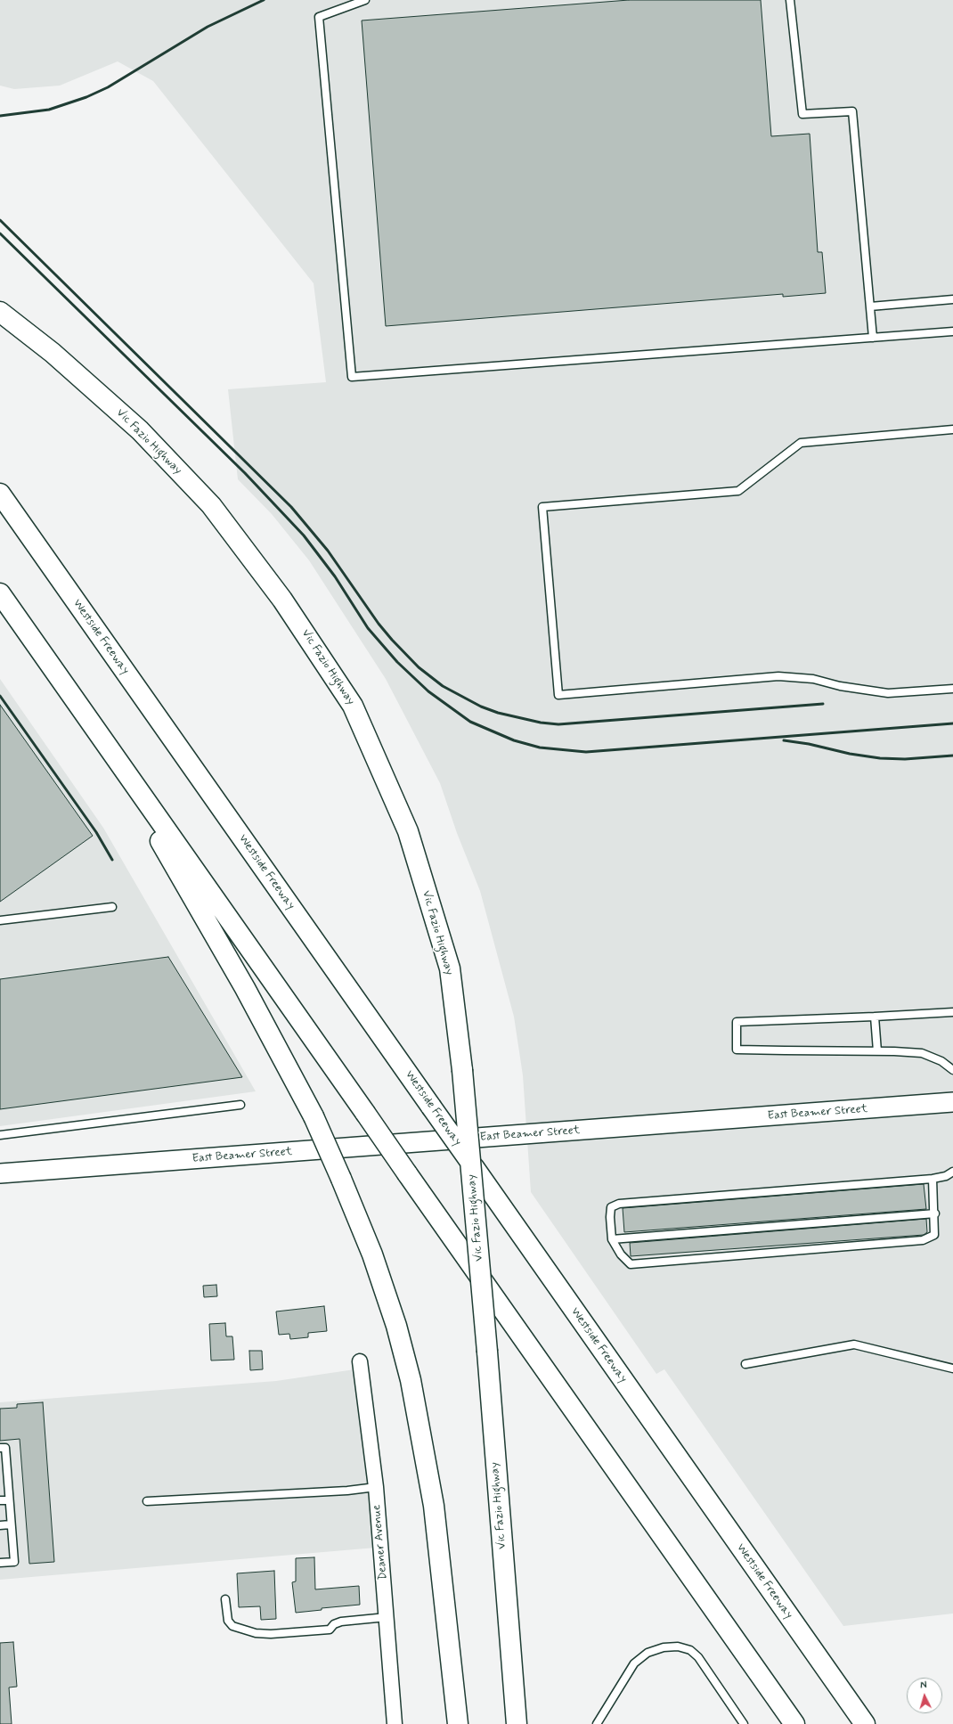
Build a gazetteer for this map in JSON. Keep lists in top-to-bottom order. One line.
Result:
{"streets":{"highway":["Vic Fazio Highway","Westside Freeway"],"street":["East Beamer Street","Deaner Avenue"]},"north":"top"}
